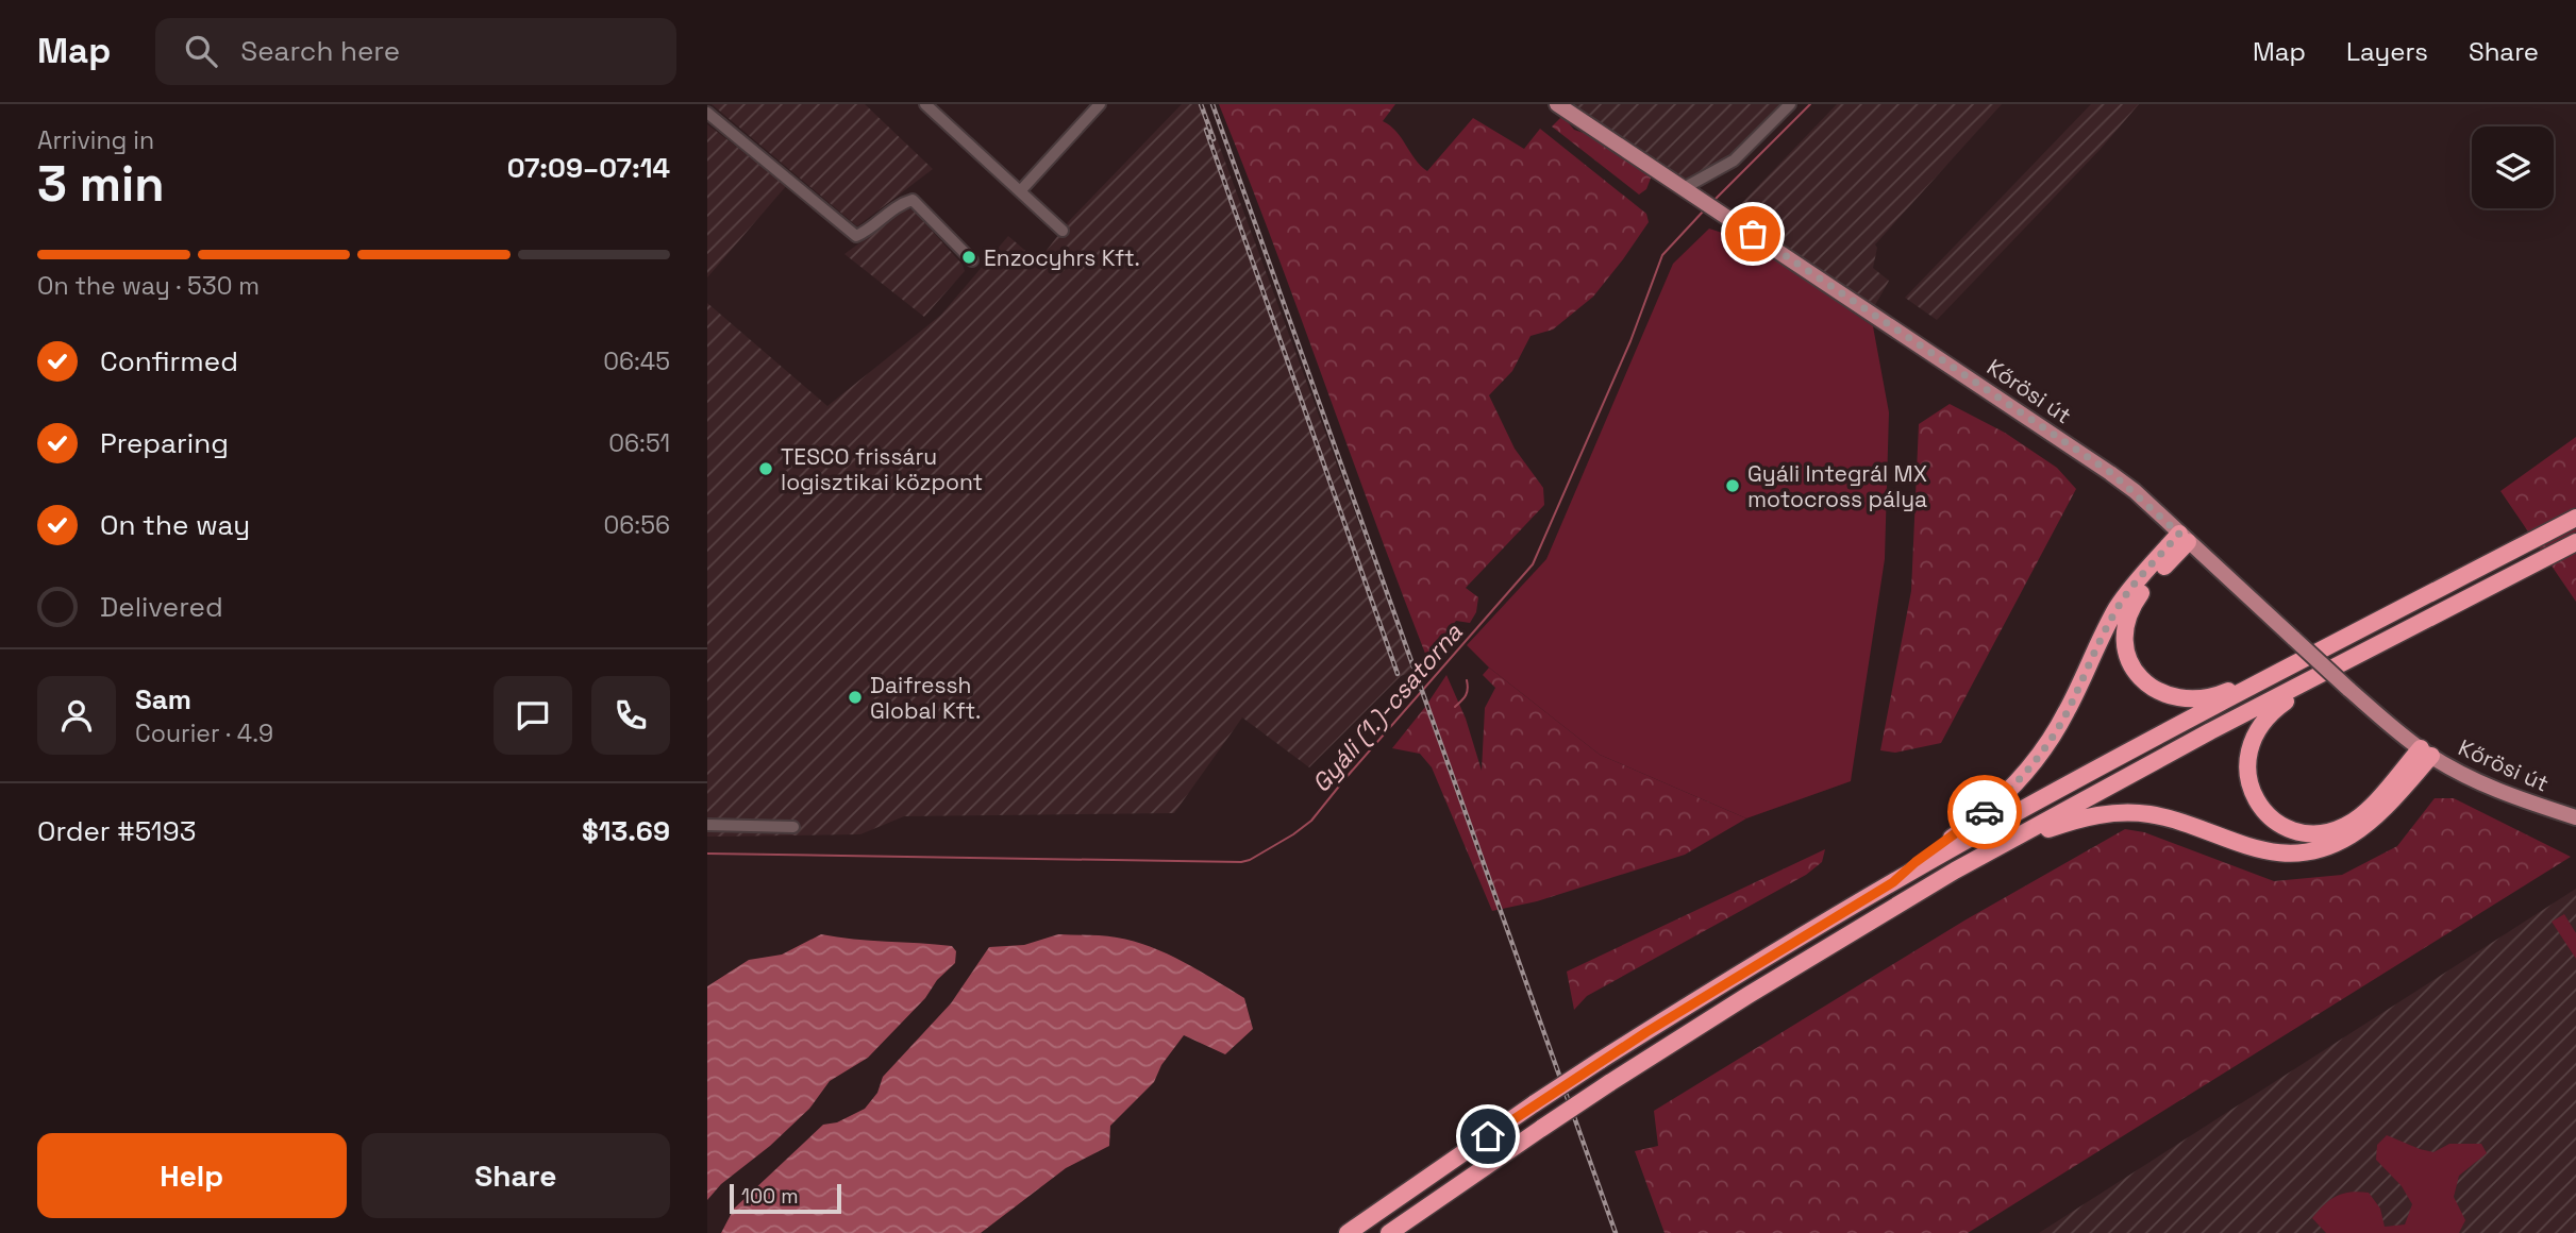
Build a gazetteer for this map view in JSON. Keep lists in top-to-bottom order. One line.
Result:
{"streets":{"main road":["Kőrösi út"]},"water":["Gyáli (1.)-csatorna"],"places":["Enzocyhrs Kft.","TESCO frissáru logisztikai központ","Gyáli Integrál MX motocross pálya","Daifressh Global Kft."],"scale_bar":"100 m","page":{"header":"Map","search":"Search here","nav":["Map","Layers","Share"],"heading":["3 min","Arriving in","07:09–07:14"],"panel":["Sam","Courier · 4.9","Order #5193","$13.69"],"bar":"On the way · 530 m","list":[["Confirmed","06:45"],["Preparing","06:51"],["On the way","06:56"],"Delivered"],"buttons":["Help","Share"],"scale":"100 m"}}
